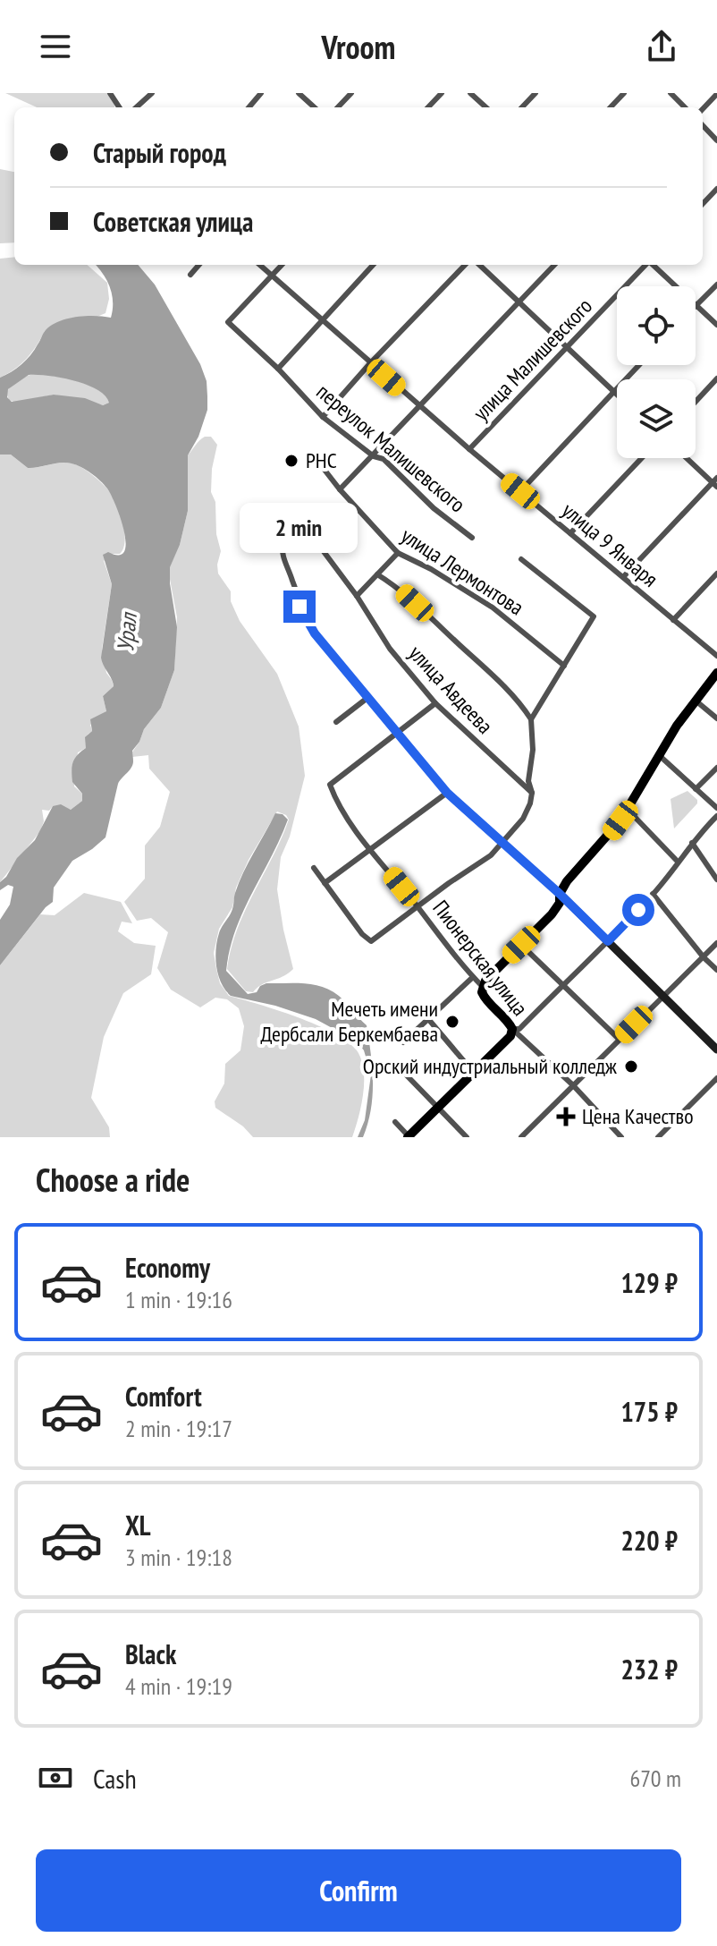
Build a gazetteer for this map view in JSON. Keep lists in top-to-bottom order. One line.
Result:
{"streets":{"main road":["Пионерская улица"],"street":["улица Малишевского","переулок Малишевского","улица 9 Января","улица Лермонтова","улица Авдеева"]},"crossings":[["улица Малишевского","улица 9 Января"],["переулок Малишевского","улица 9 Января"]],"water":["Урал"],"places":{"other":["РНС","Мечеть имени Дербсали Беркембаева","Орский индустриальный колледж"],"health":["Цена Качество"]},"page":{"header":"Vroom","banner":["Старый город","Советская улица"],"bubble":"2 min","heading":"Choose a ride","list":[{"name":"Economy","note":"1 min · 19:16","value":"129 ₽"},{"name":"Comfort","note":"2 min · 19:17","value":"175 ₽"},{"name":"XL","note":"3 min · 19:18","value":"220 ₽"},{"name":"Black","note":"4 min · 19:19","value":"232 ₽"}],"pay":["Cash","670 m"],"buttons":"Confirm"}}
